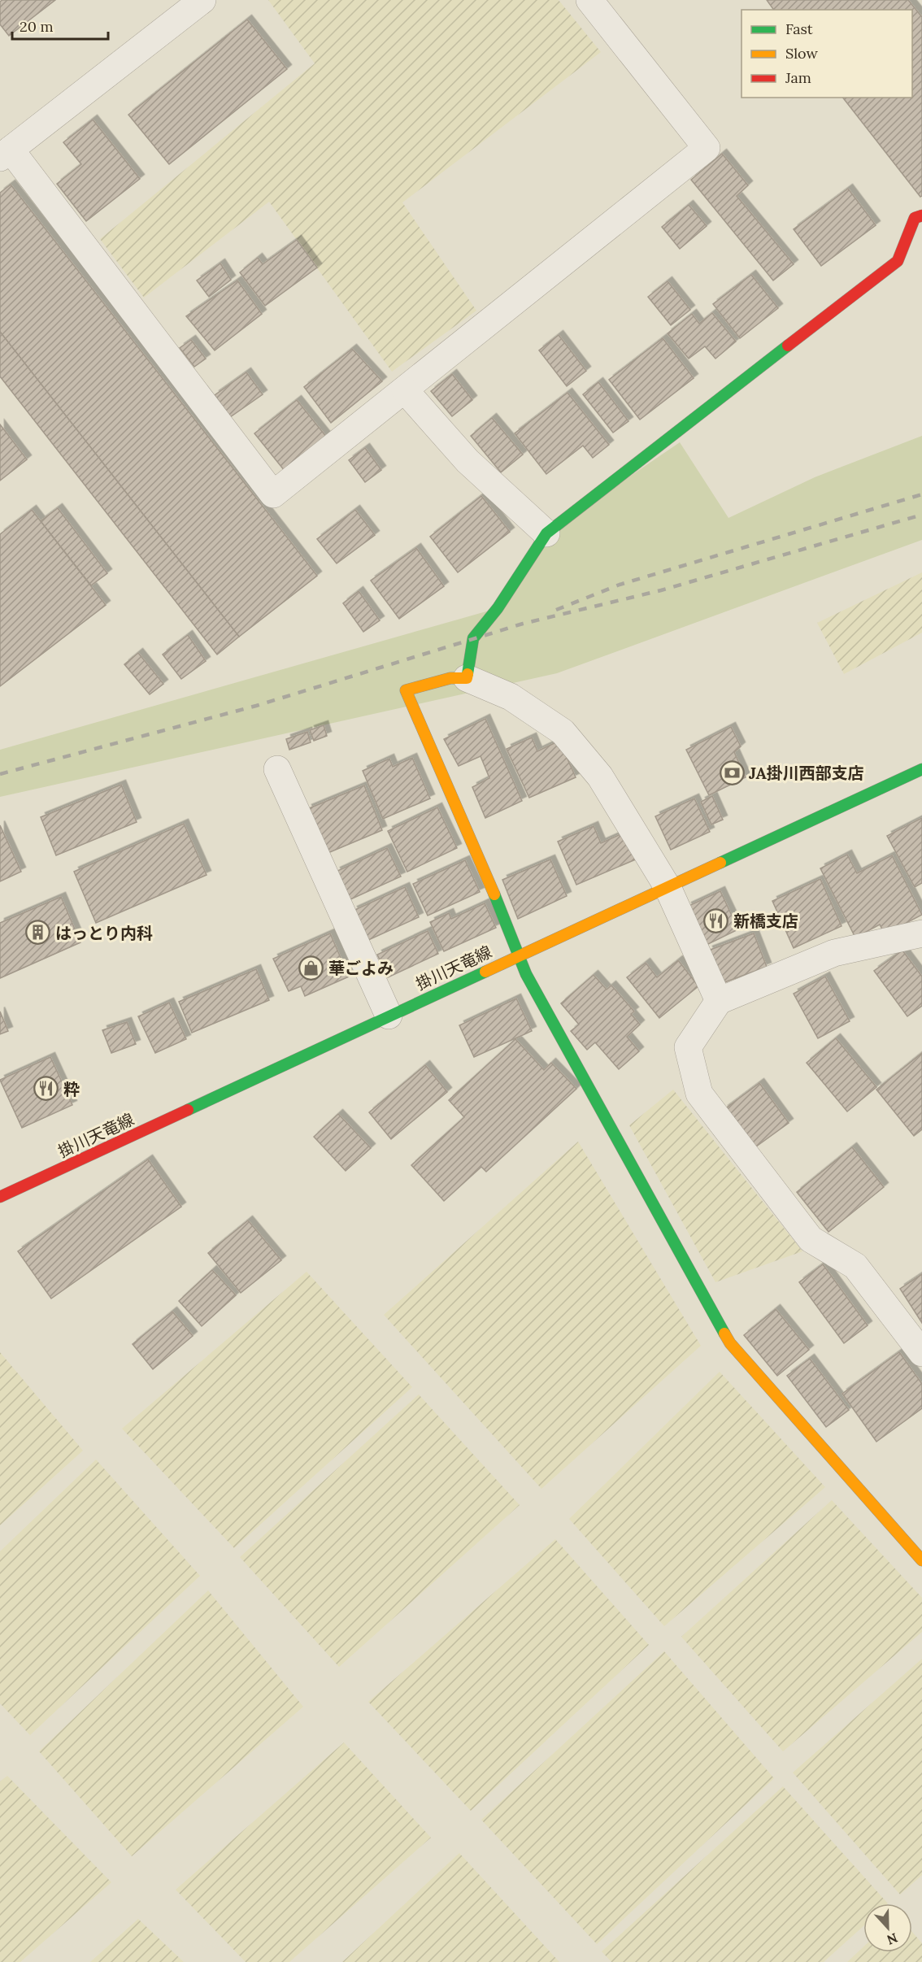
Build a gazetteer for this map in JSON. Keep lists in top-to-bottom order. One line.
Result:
{"streets":{"street":["掛川天竜線"]},"places":{"bank":["JA掛川西部支店"],"restaurant":["新橋支店","粋"],"building":["はっとり内科"],"shop":["華ごよみ"]},"legend":["Fast","Slow","Jam"],"scale_bar":"20 m","north":"bottom"}
